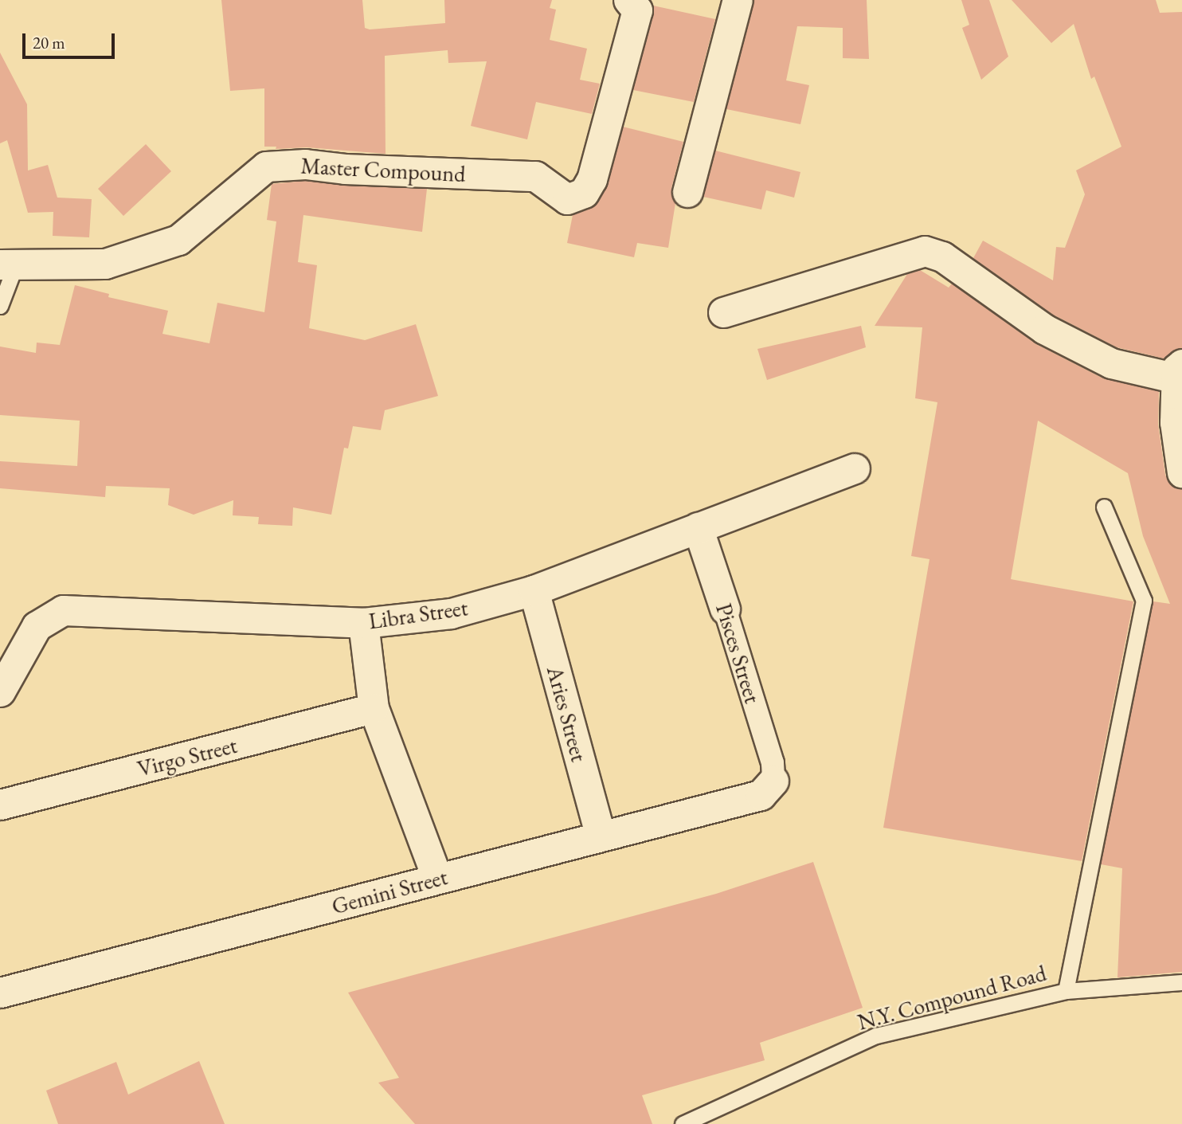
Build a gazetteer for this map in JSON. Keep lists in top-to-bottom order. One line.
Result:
{"streets":{"street":["Master Compound","Libra Street","Pisces Street","Aries Street","Virgo Street","Gemini Street"],"lane":["N.Y. Compound Road"]},"crossings":[["Libra Street","Pisces Street"],["Libra Street","Aries Street"],["Pisces Street","Gemini Street"],["Aries Street","Gemini Street"]],"scale_bar":"20 m"}
